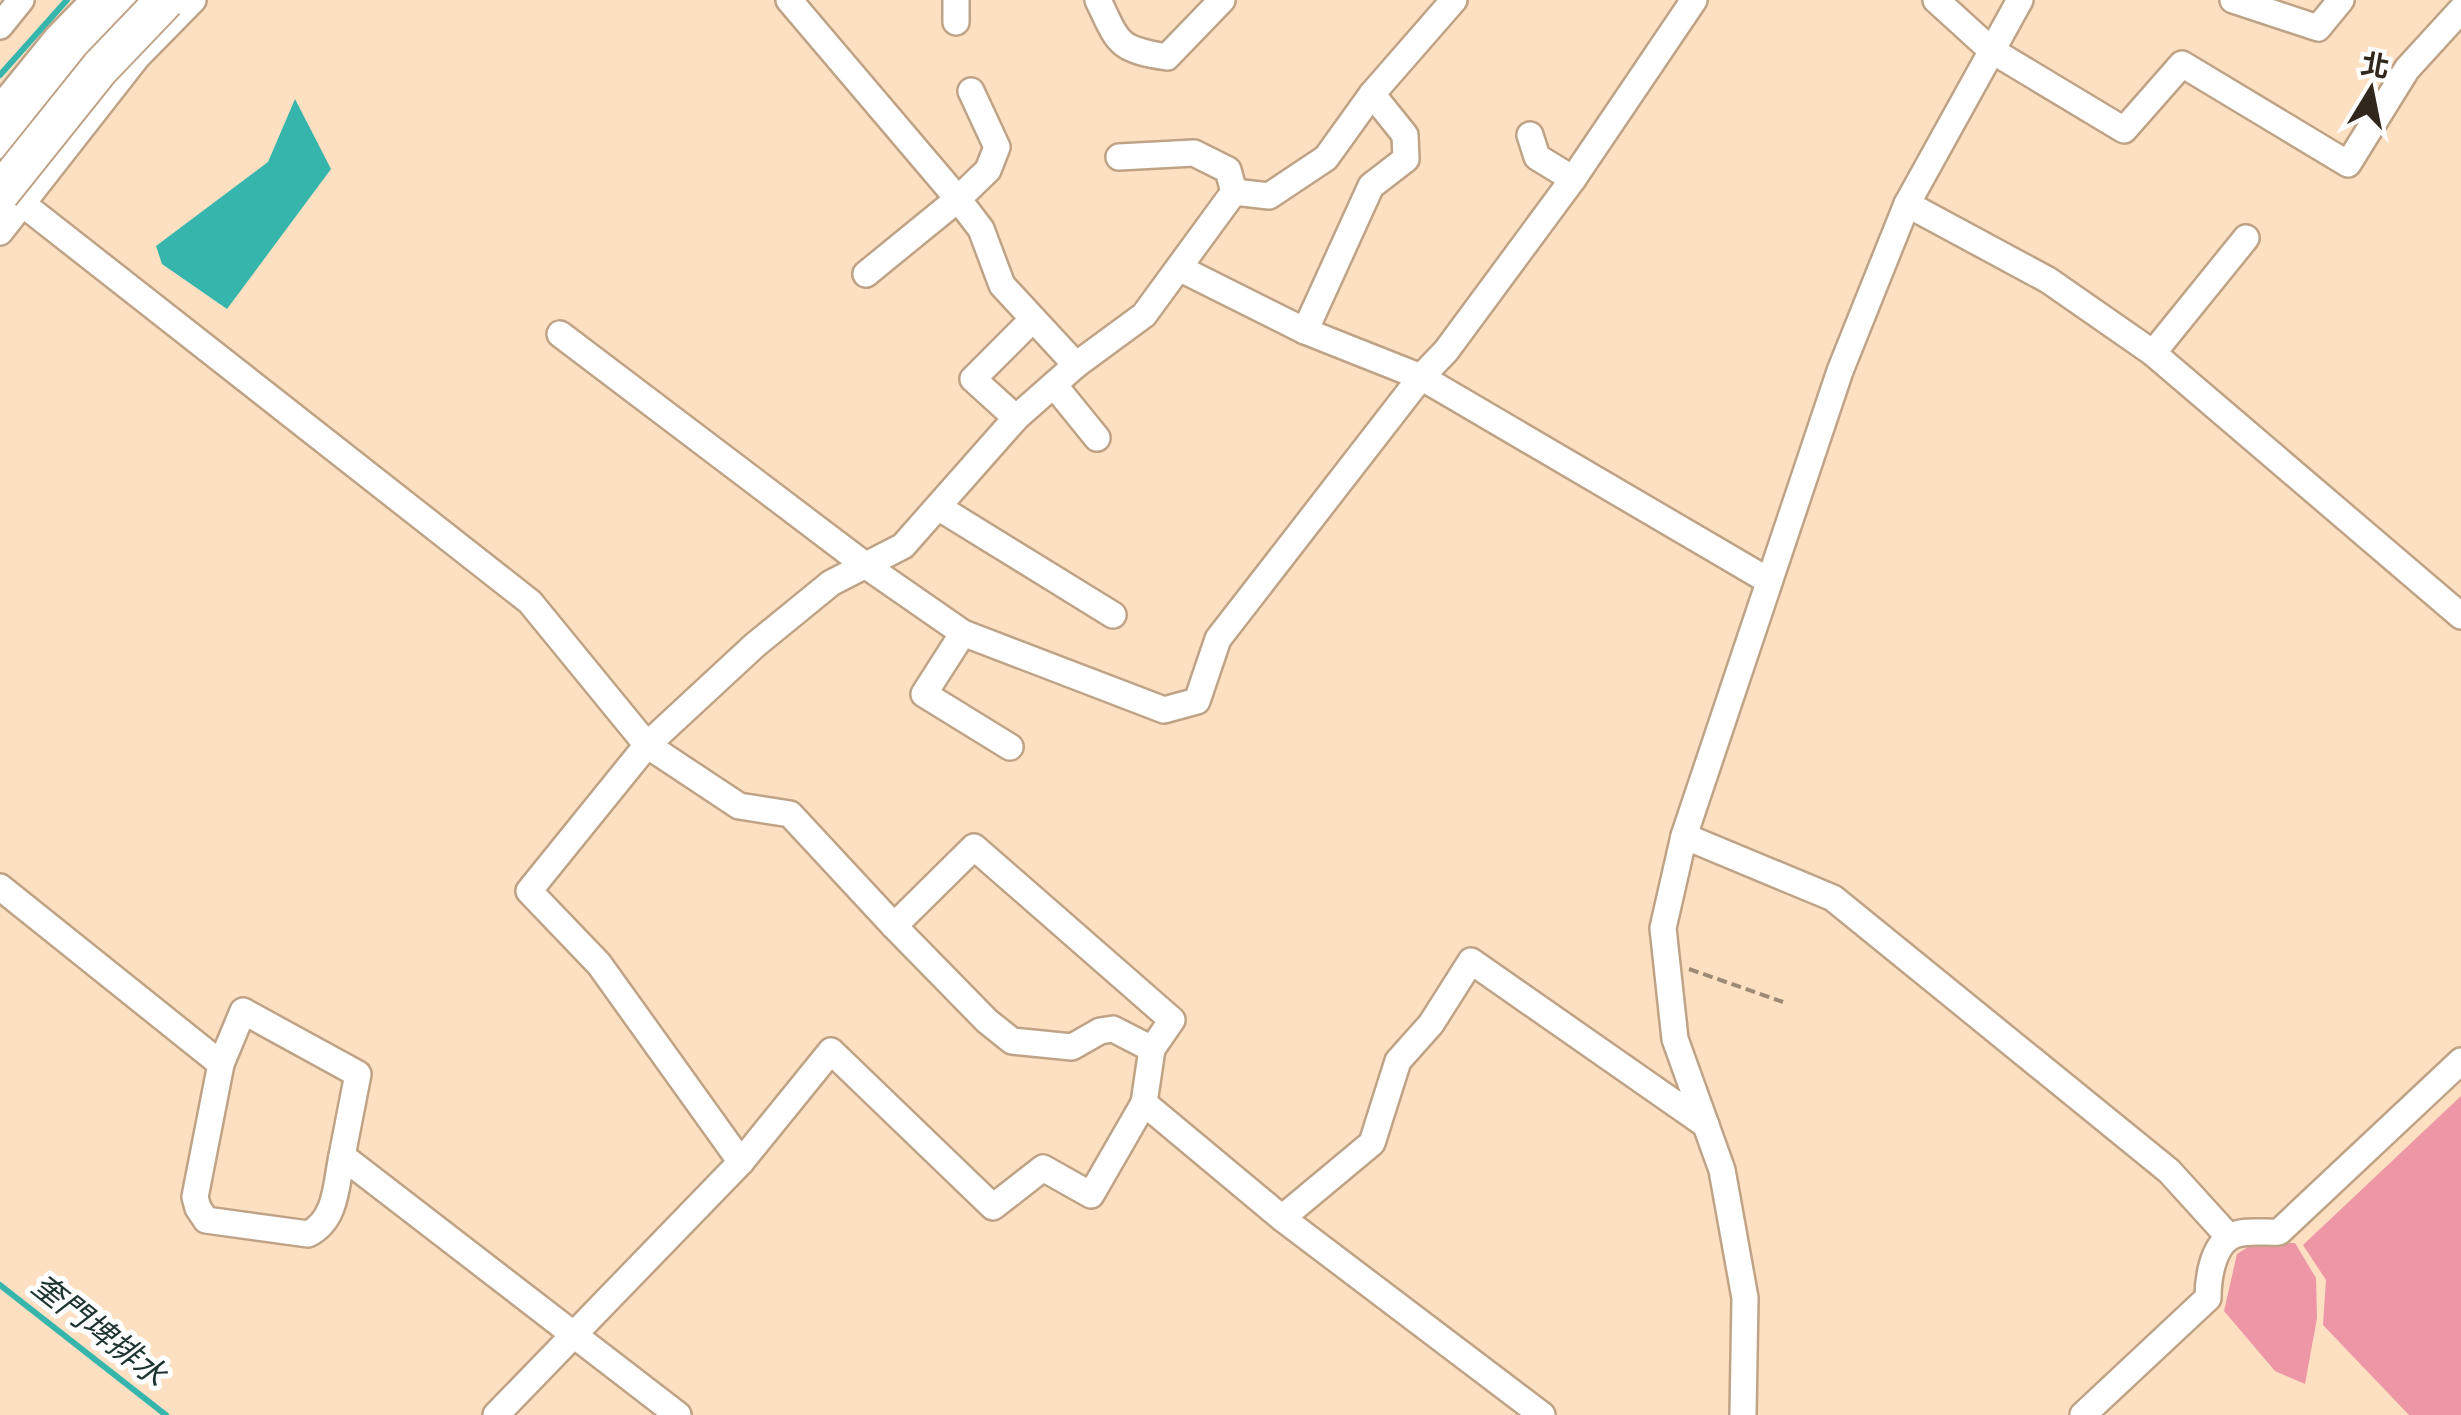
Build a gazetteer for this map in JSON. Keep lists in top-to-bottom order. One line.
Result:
{"water":["奎門埤排水"],"north":"top"}
